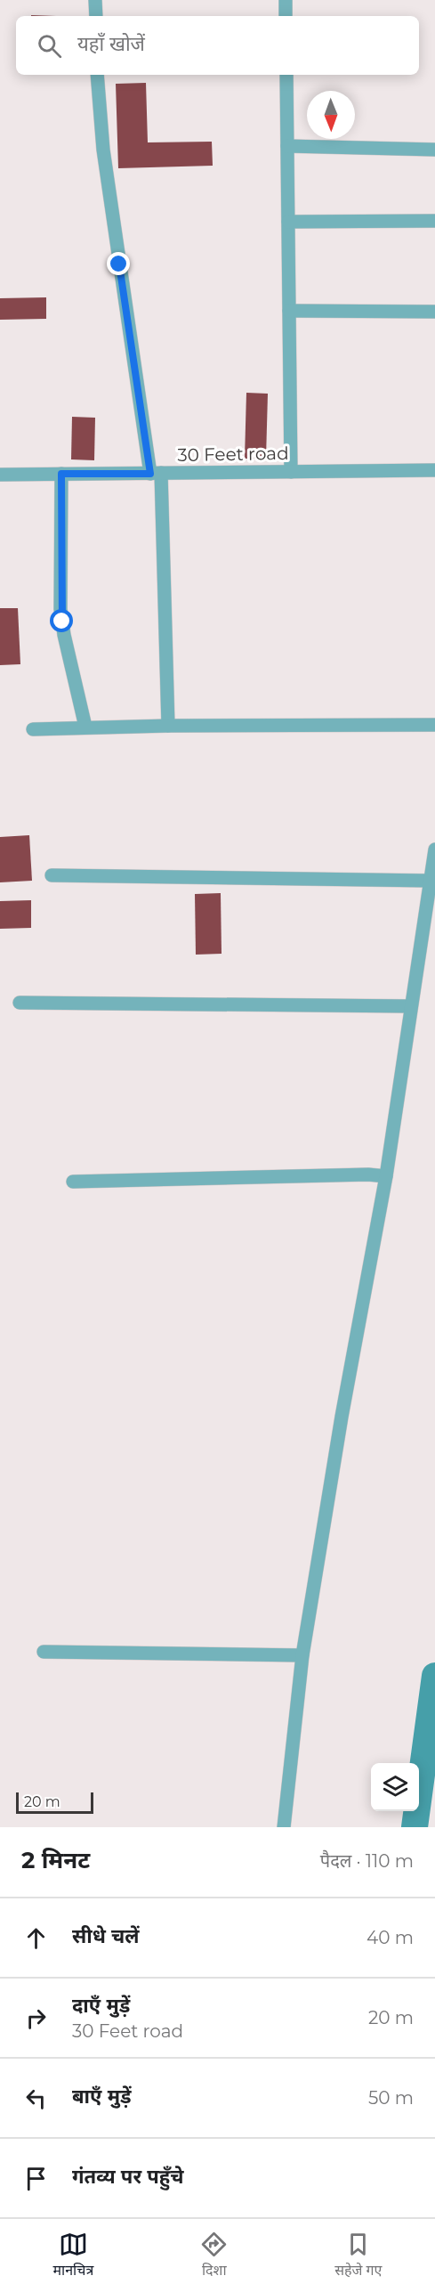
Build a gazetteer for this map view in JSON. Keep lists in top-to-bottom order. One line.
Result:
{"streets":{"street":["30 Feet road"]},"scale_bar":"20 m","north":"bottom","page":{"search":"यहाँ खोजें","scale":"20 m","heading":["2 मिनट","पैदल · 110 m"],"list":[["सीधे चलें","40 m"],["दाएँ मुड़ें","30 Feet road","20 m"],["बाएँ मुड़ें","50 m"],"गंतव्य पर पहुँचे"],"nav":["मानचित्र","दिशा","सहेजे गए"]}}
